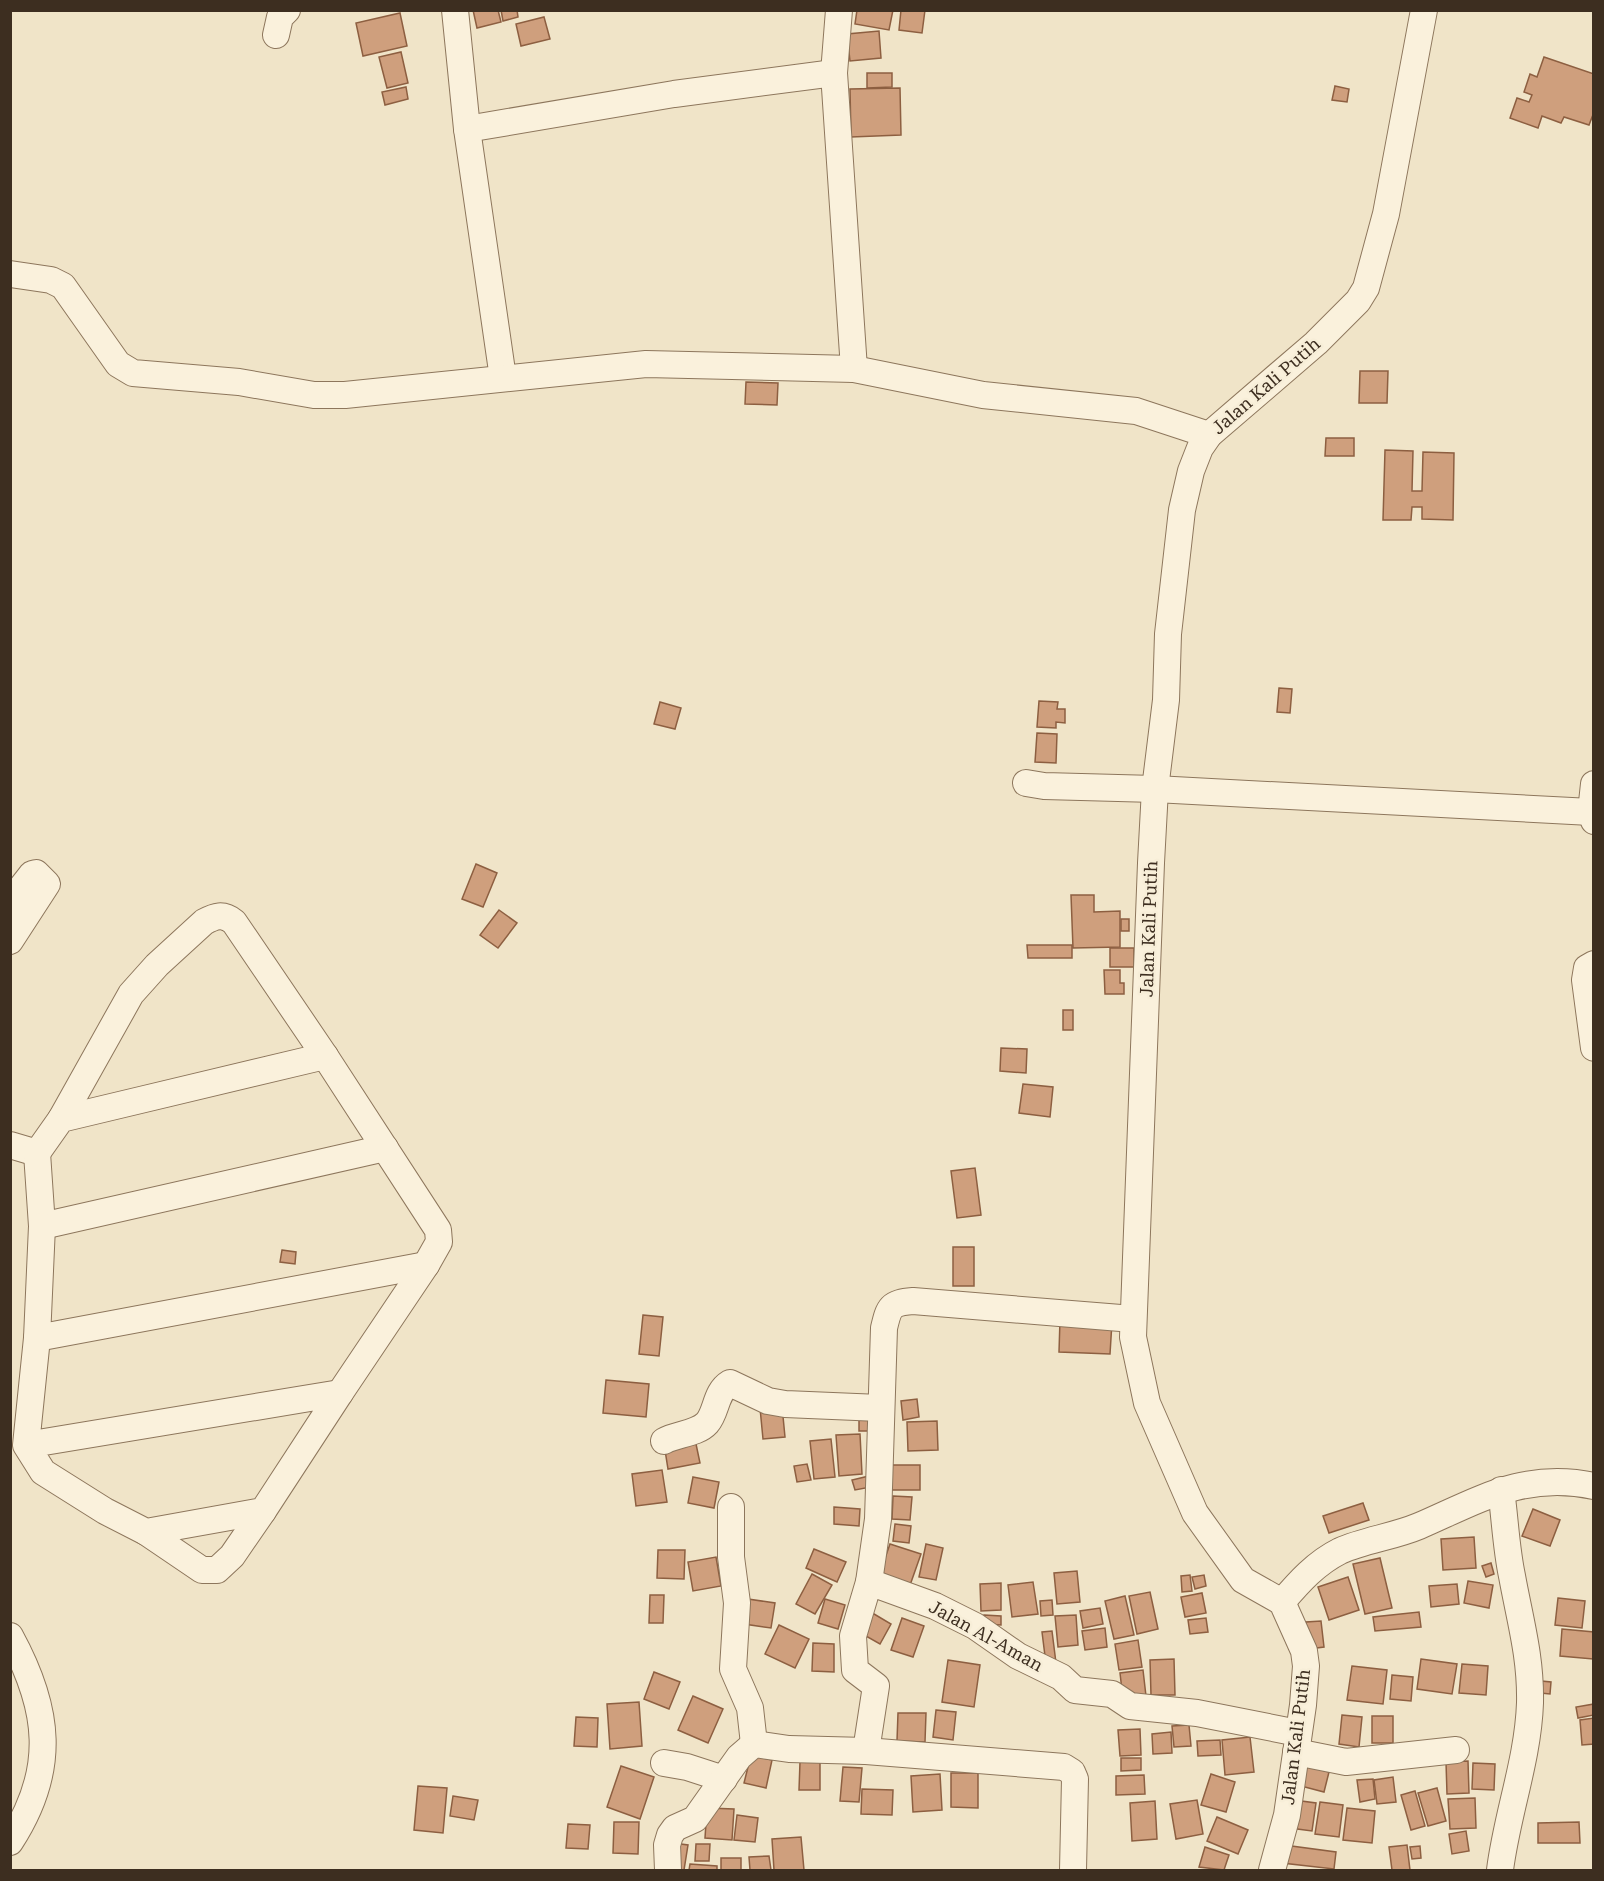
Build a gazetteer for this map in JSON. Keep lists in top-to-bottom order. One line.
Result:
{"streets":{"street":["Jalan Kali Putih","Jalan Al-Aman"]},"crossings":[["Jalan Kali Putih","Jalan Al-Aman"]]}
